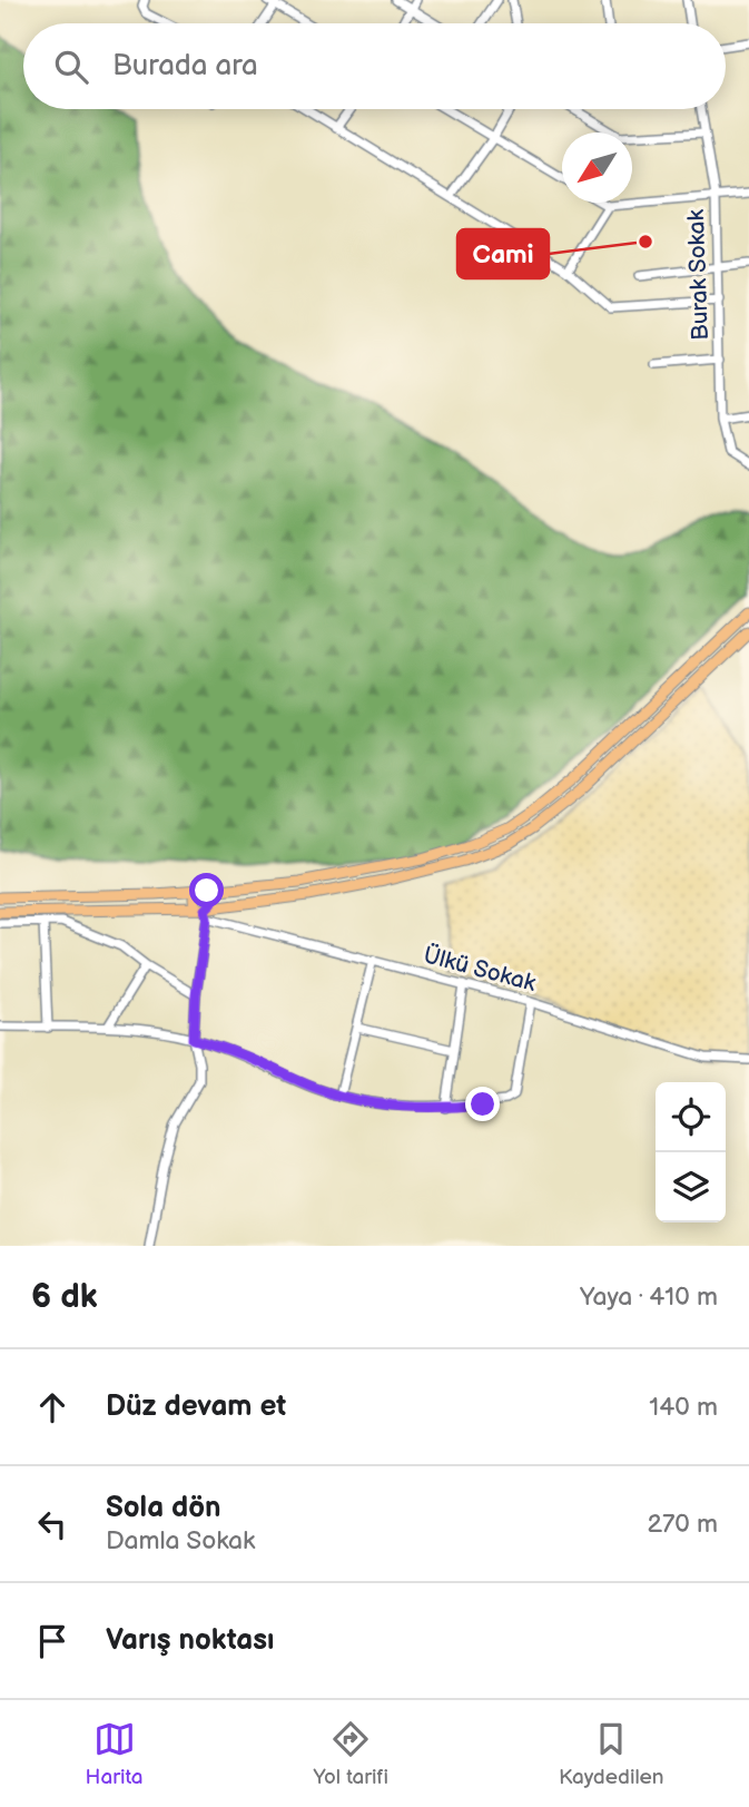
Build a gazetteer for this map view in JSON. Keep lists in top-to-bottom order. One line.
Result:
{"streets":{"street":["Burak Sokak","Ülkü Sokak"]},"places":["Cami"],"north":"bottom left","page":{"search":"Burada ara","heading":["6 dk","Yaya · 410 m"],"list":[["Düz devam et","140 m"],["Sola dön","Damla Sokak","270 m"],"Varış noktası"],"nav":["Harita","Yol tarifi","Kaydedilen"]}}
